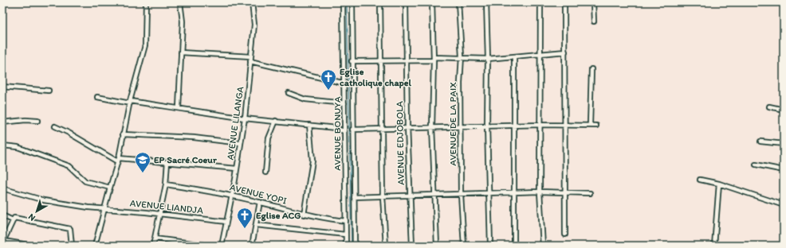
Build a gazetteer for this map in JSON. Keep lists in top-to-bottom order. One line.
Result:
{"streets":{"street":["AVENUE LILANGA","AVENUE DE LA PAIX","AVENUE BONUYA","AVENUE EDJOBOLA","AVENUE YOPI","AVENUE LIANDJA"]},"crossings":[["AVENUE LILANGA","AVENUE YOPI"],["AVENUE LILANGA","AVENUE LIANDJA"],["AVENUE BONUYA","AVENUE YOPI"]],"places":{"church":["Eglise catholique chapel","Eglise ACG"],"school or university":["EP Sacré Coeur"]},"north":"bottom left"}
